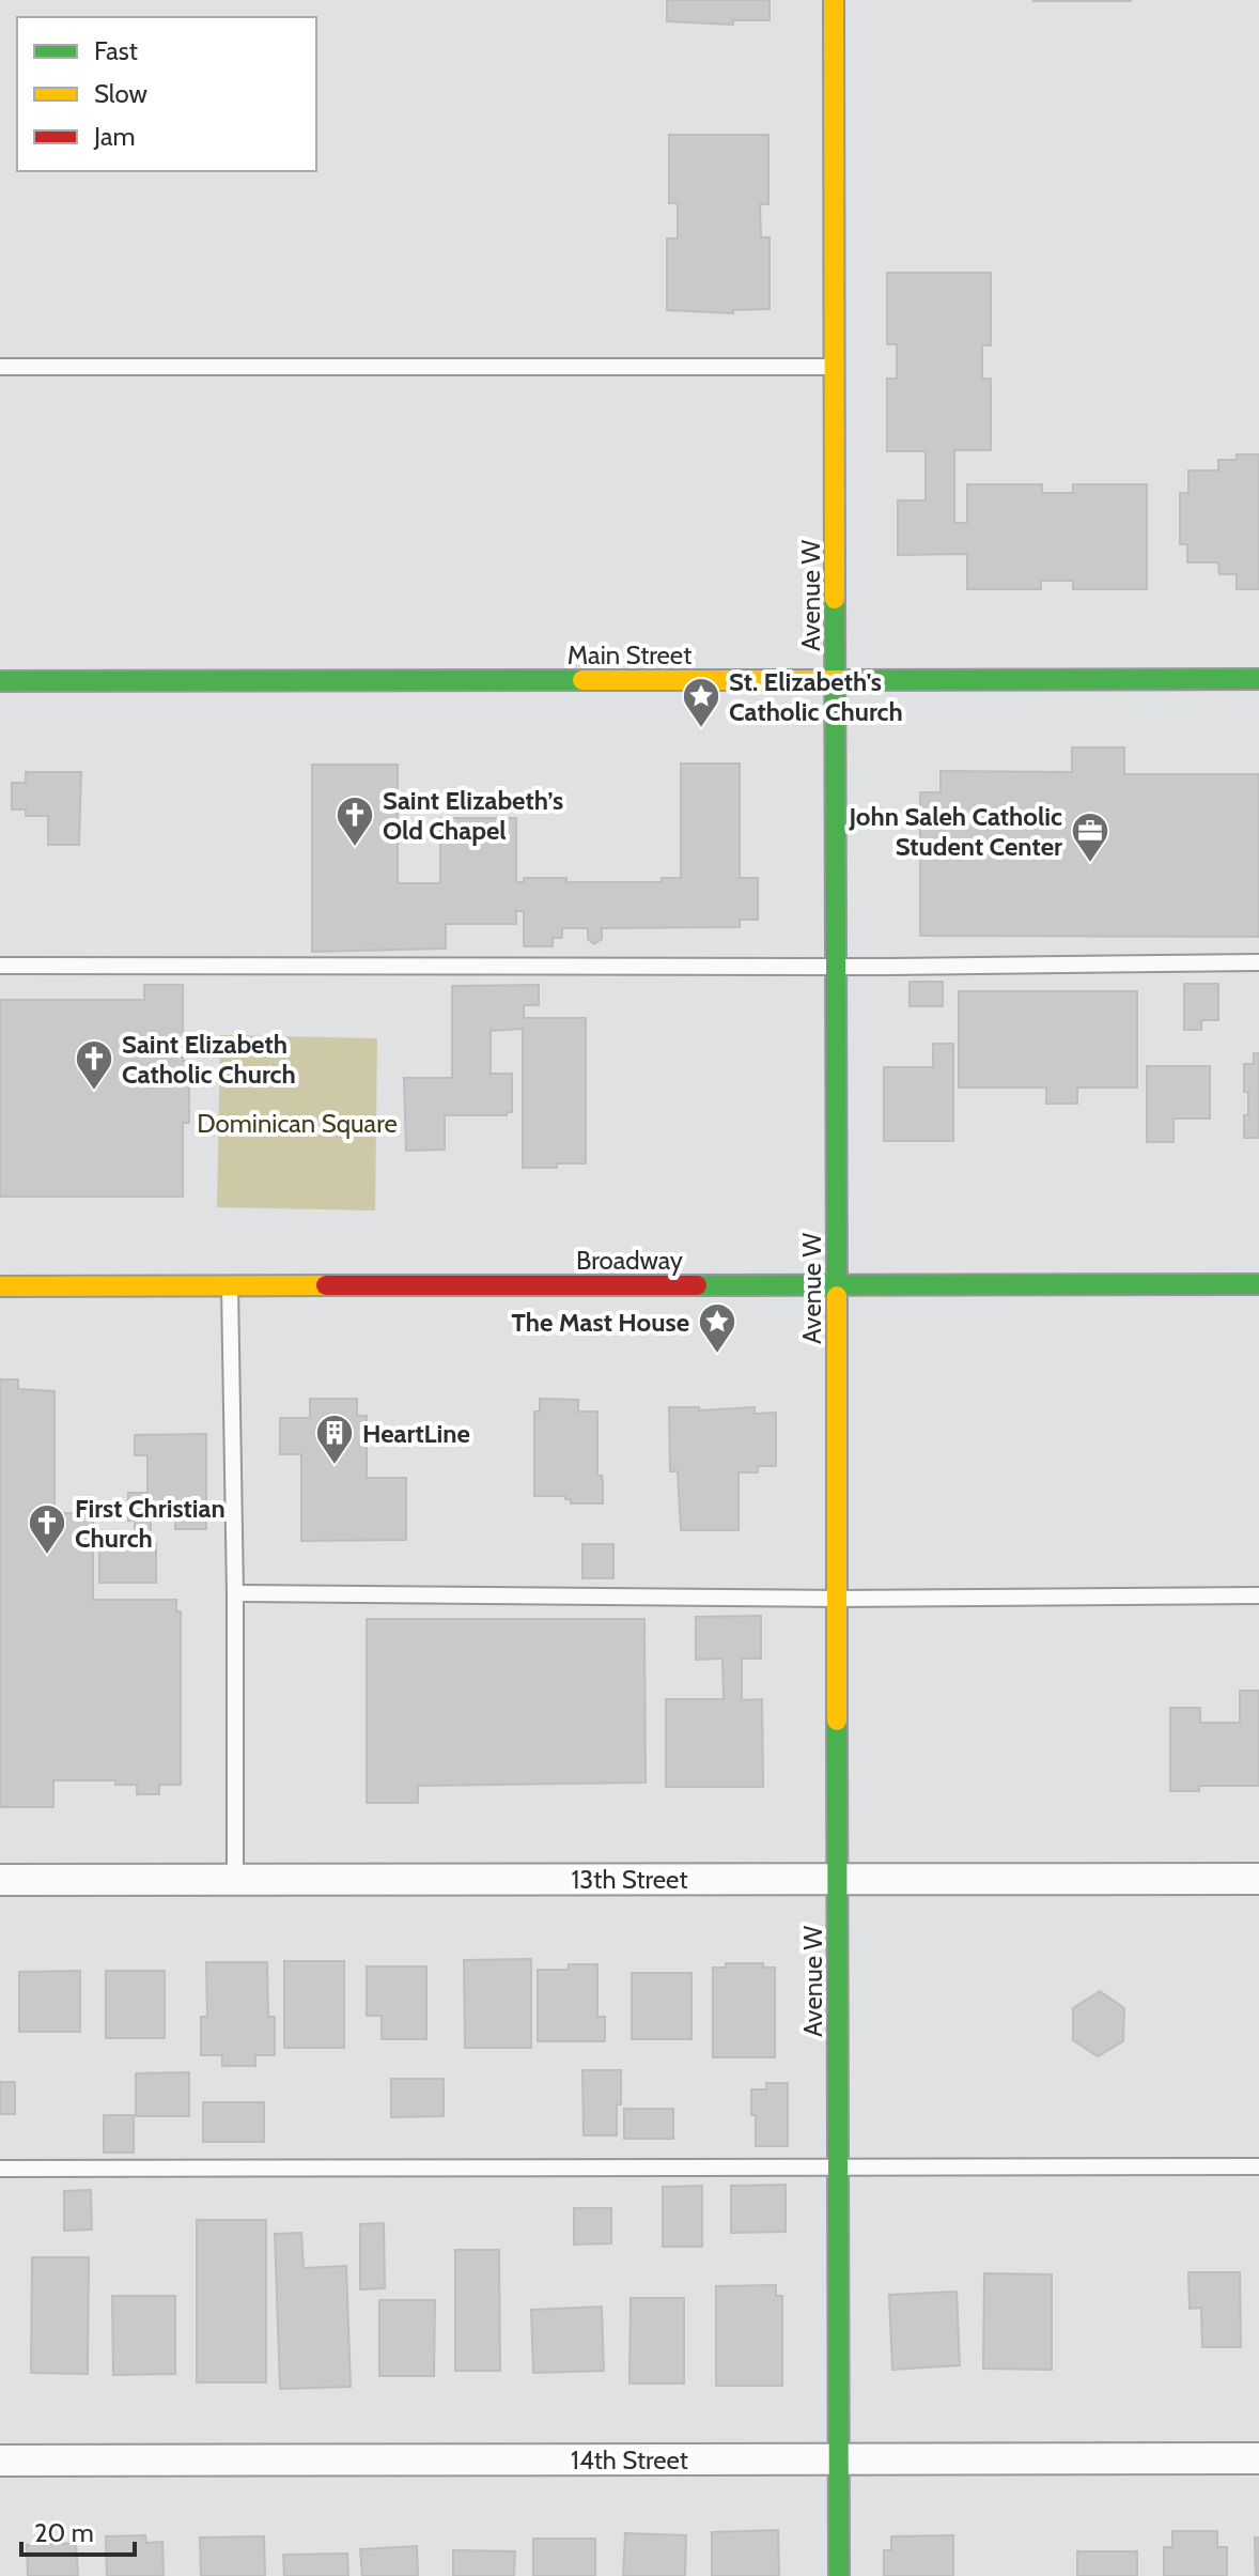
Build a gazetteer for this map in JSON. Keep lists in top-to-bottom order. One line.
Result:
{"streets":{"street":["Avenue W","Main Street","Broadway","13th Street","14th Street"]},"crossings":[["Avenue W","Main Street"],["Avenue W","Broadway"],["Avenue W","13th Street"],["Avenue W","14th Street"]],"parks":["Dominican Square"],"places":{"place":["St. Elizabeth's Catholic Church","The Mast House"],"church":["Saint Elizabeth’s Old Chapel","Saint Elizabeth Catholic Church","First Christian Church"],"office":["John Saleh Catholic Student Center"],"building":["HeartLine"]},"legend":["Fast","Slow","Jam"],"scale_bar":"20 m"}
